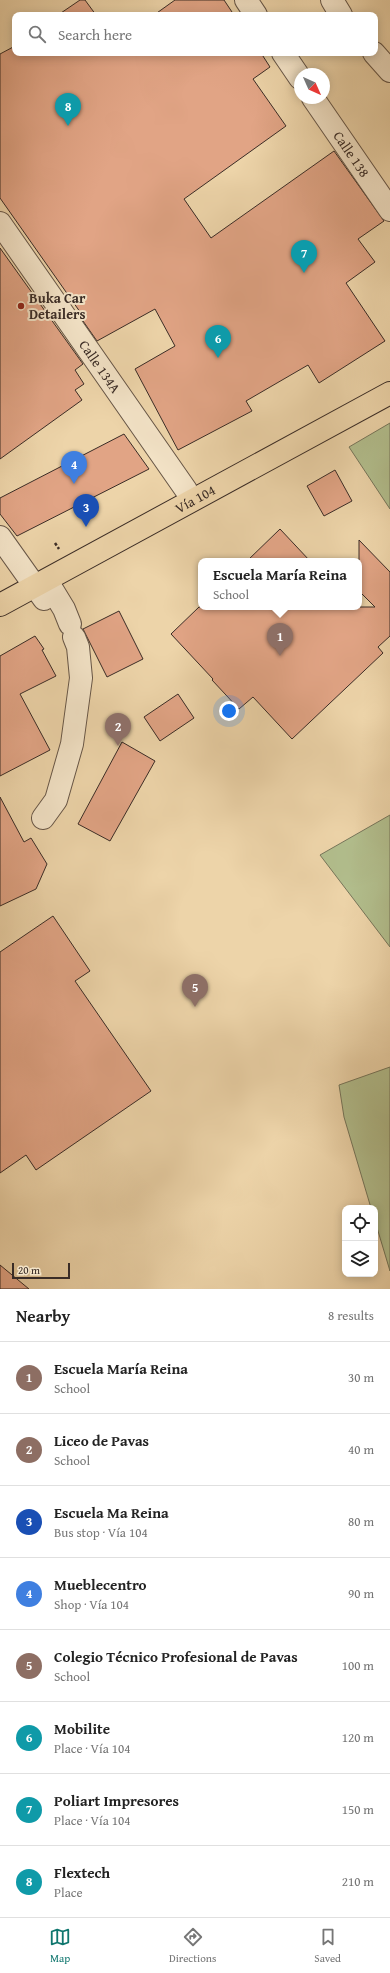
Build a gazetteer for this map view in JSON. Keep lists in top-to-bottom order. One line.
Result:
{"streets":{"main road":["Vía 104"],"lane":["Calle 138","Calle 134A"]},"places":["Buka Car Detailers"],"scale_bar":"20 m","north":"bottom right","page":{"search":"Search here","pins":["8","7","6","4","3","1","2","5"],"popup":["Escuela María Reina","School"],"scale":"20 m","heading":["Nearby","8 results"],"list":[{"mark":"1","name":"Escuela María Reina","note":"School","value":"30 m"},{"mark":"2","name":"Liceo de Pavas","note":"School","value":"40 m"},{"mark":"3","name":"Escuela Ma Reina","note":"Bus stop · Vía 104","value":"80 m"},{"mark":"4","name":"Mueblecentro","note":"Shop · Vía 104","value":"90 m"},{"mark":"5","name":"Colegio Técnico Profesional de Pavas","note":"School","value":"100 m"},{"mark":"6","name":"Mobilite","note":"Place · Vía 104","value":"120 m"},{"mark":"7","name":"Poliart Impresores","note":"Place · Vía 104","value":"150 m"},{"mark":"8","name":"Flextech","note":"Place","value":"210 m"}],"nav":["Map","Directions","Saved"]}}
